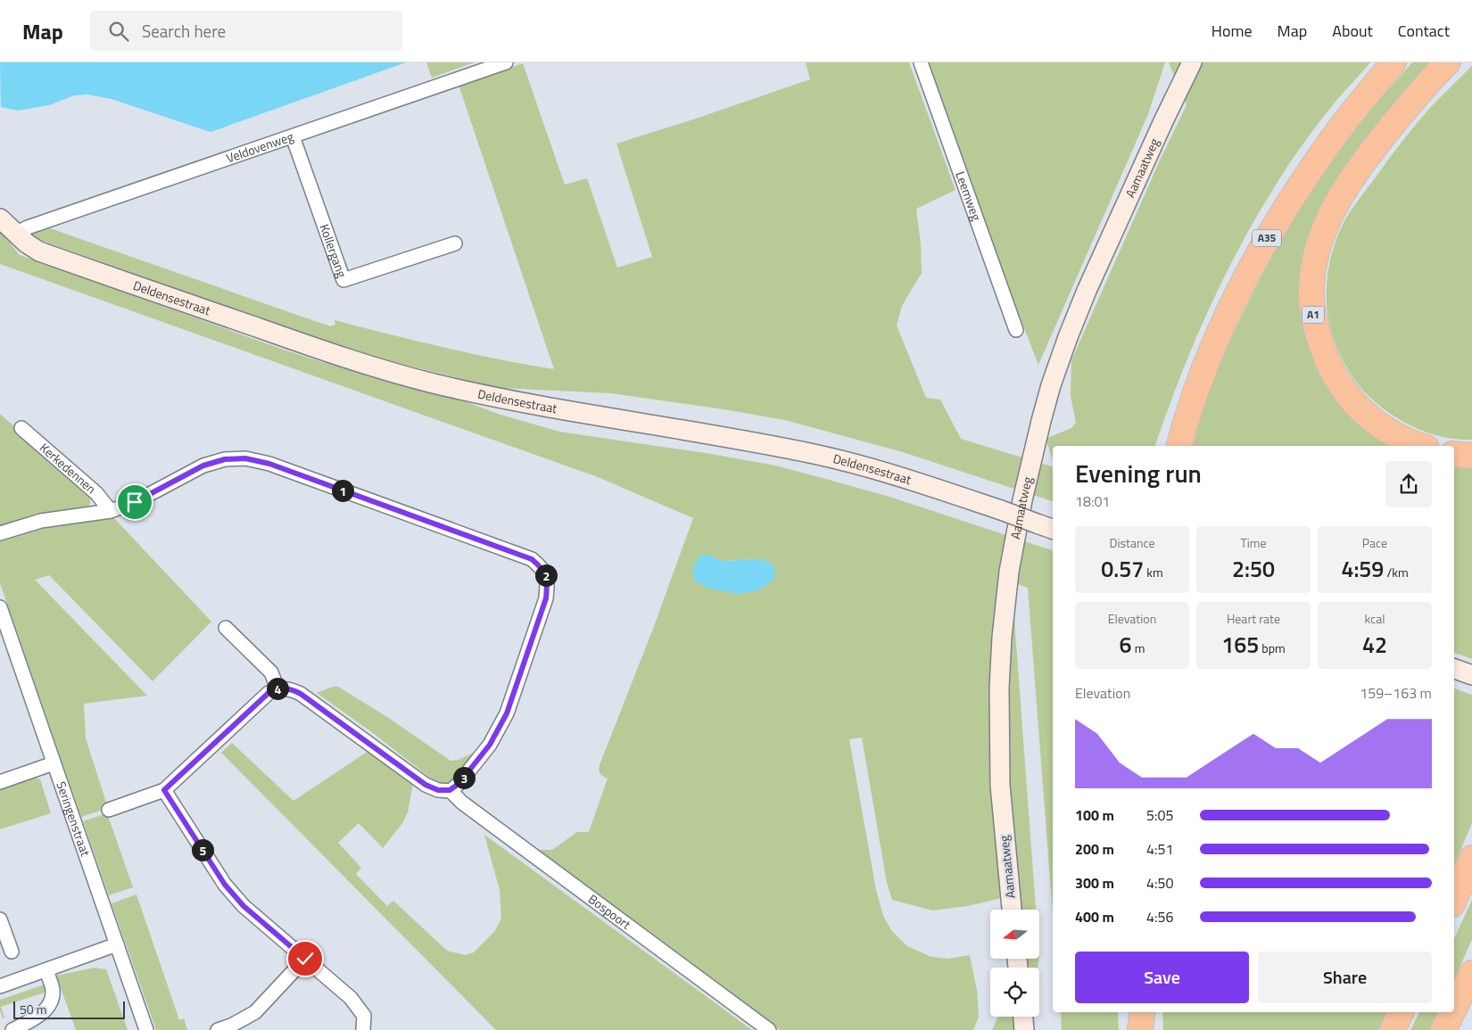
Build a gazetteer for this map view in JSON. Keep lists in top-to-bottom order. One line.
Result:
{"streets":{"highway":["A35","A1"],"street":["Veldovenweg","Aamaatweg","Leemweg","Kollergang","Deldensestraat","Kerkedennen","Seringenstraat","Bospoort"]},"crossings":[["Veldovenweg","Kollergang"],["Veldovenweg","Deldensestraat"],["Kerkedennen","Bospoort"]],"scale_bar":"50 m","north":"left","page":{"header":"Map","search":"Search here","nav":["Home","Map","About","Contact"],"heading":["Evening run","18:01"],"pins":["1","2","4","3","5"],"stats":[["Distance","0.57 km"],["Time","2:50"],["Pace","4:59 /km"],["Elevation","6 m"],["Heart rate","165 bpm"],["kcal","42"]],"chart":["Elevation","159–163 m"],"list":[{"name":"100 m","note":"5:05"},{"name":"200 m","note":"4:51"},{"name":"300 m","note":"4:50"},{"name":"400 m","note":"4:56"}],"buttons":["Save","Share"],"scale":"50 m"}}
